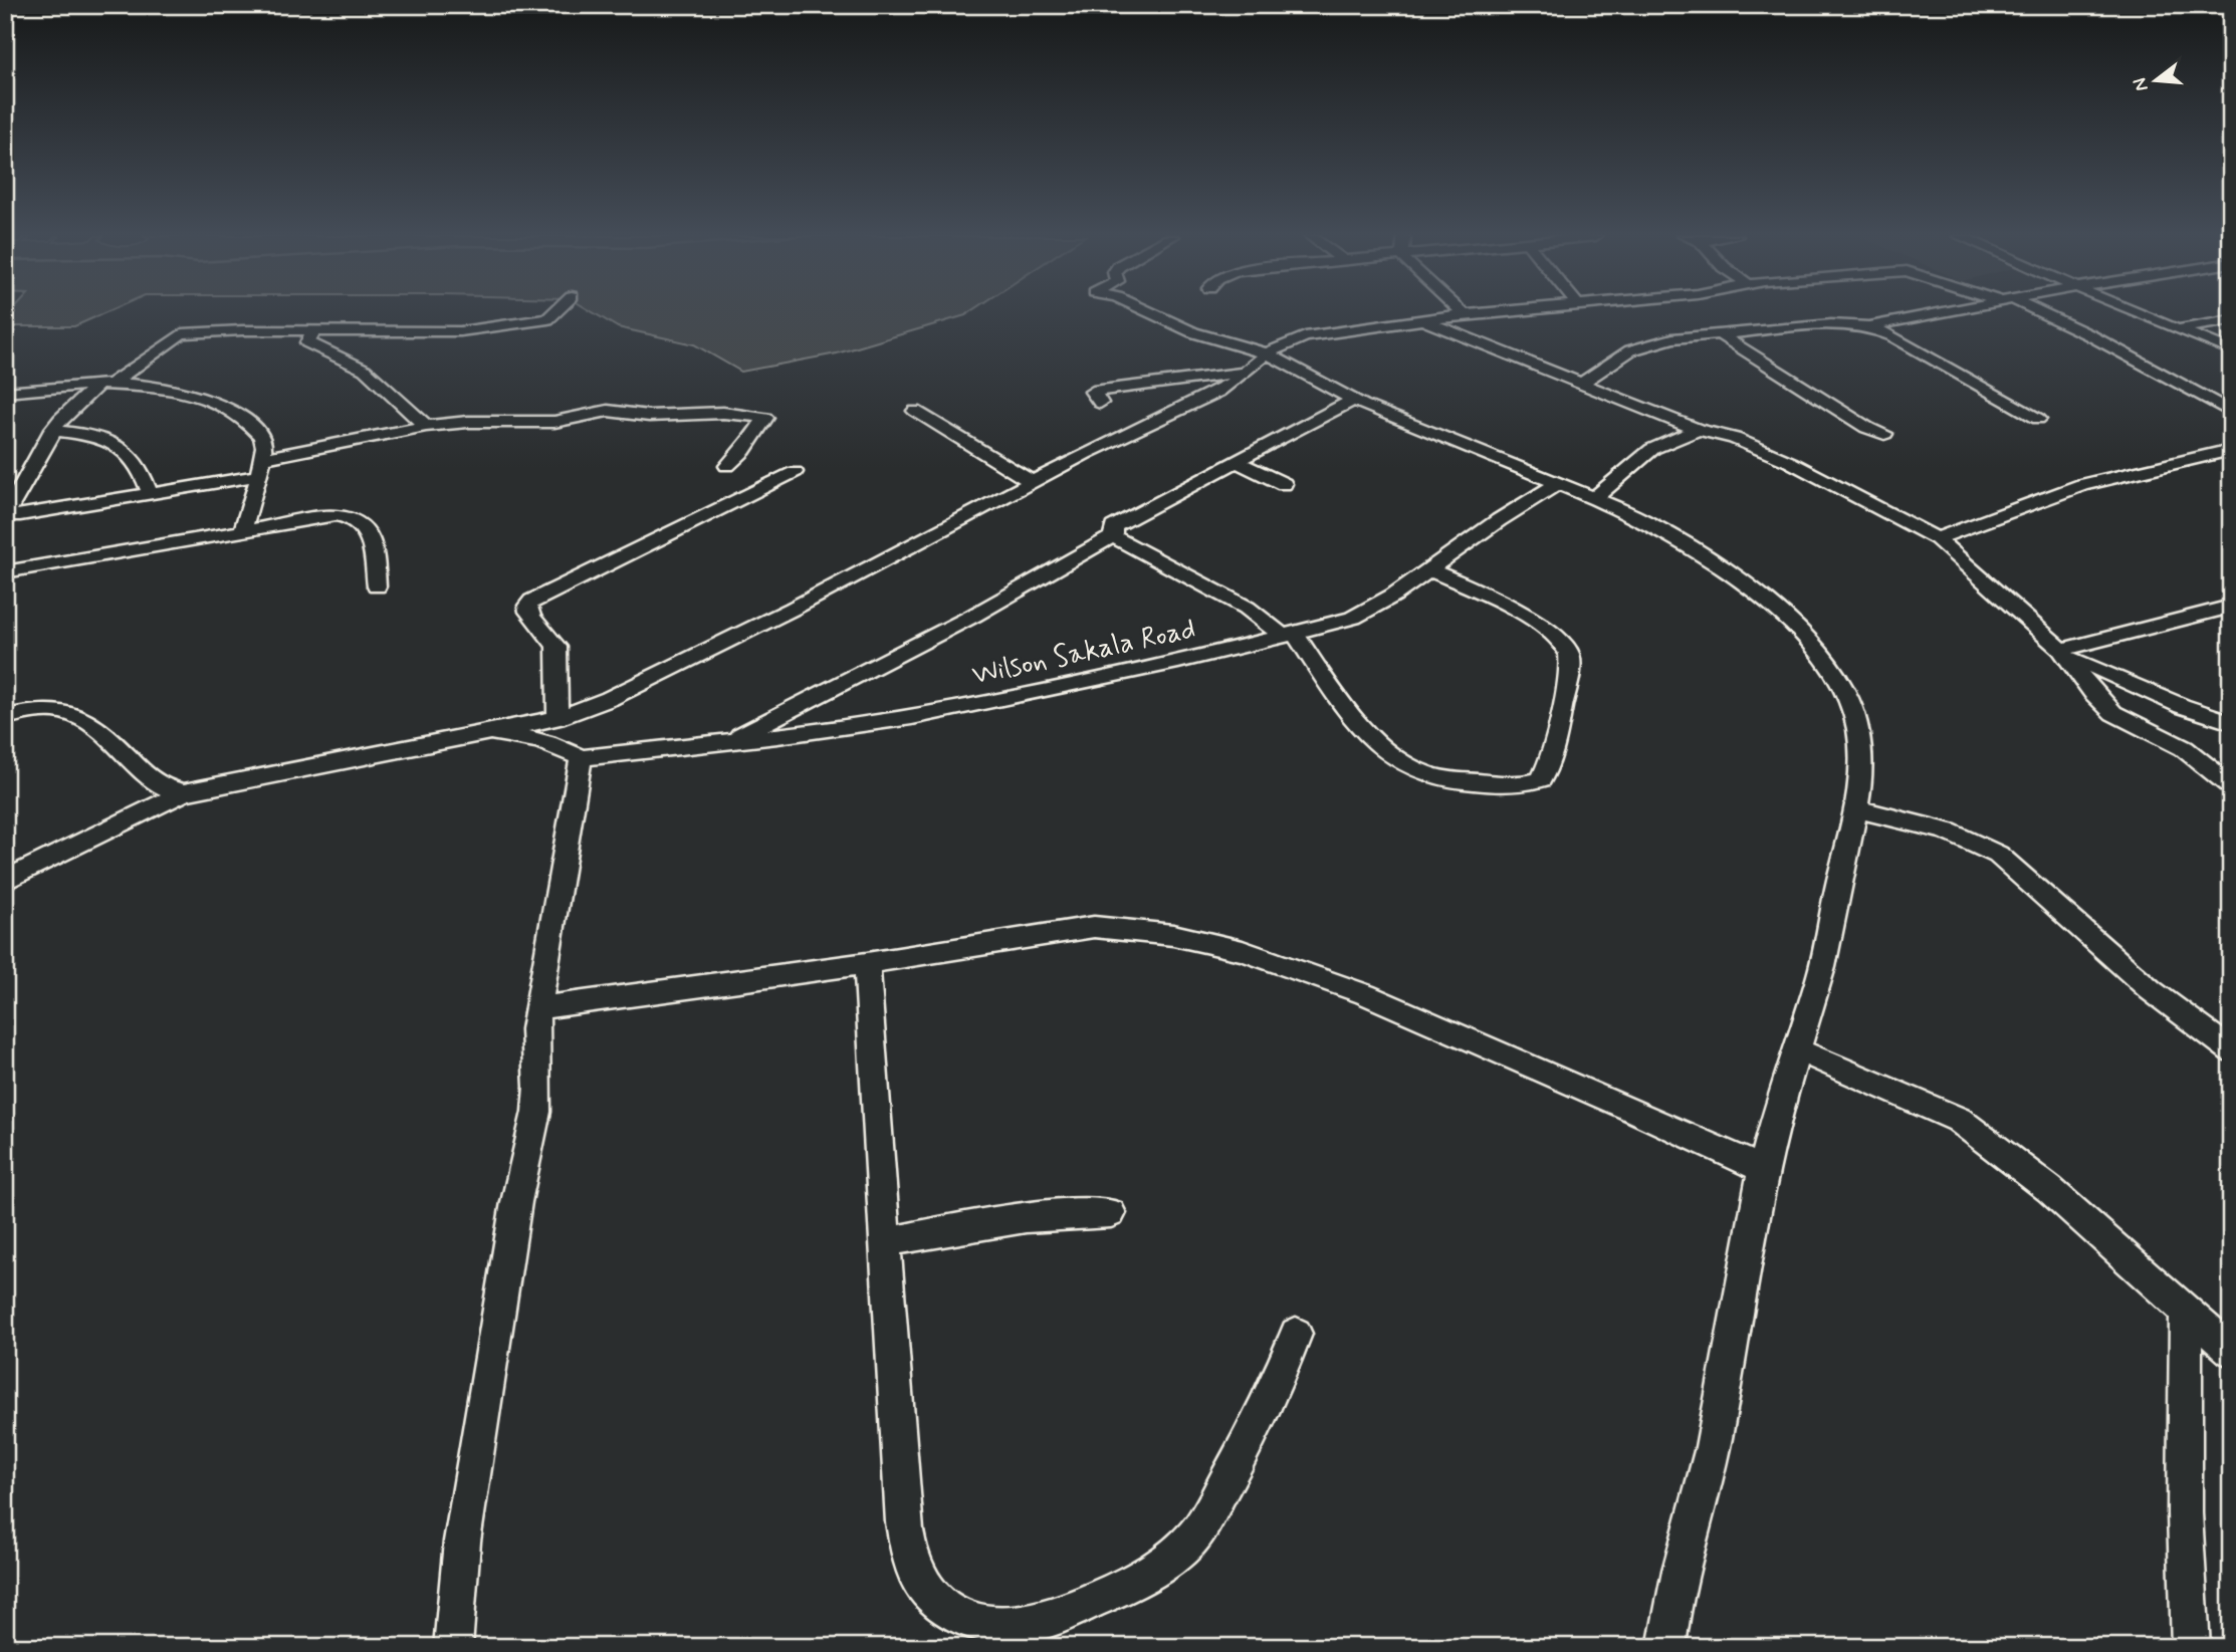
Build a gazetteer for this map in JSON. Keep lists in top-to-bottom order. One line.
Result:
{"streets":{"street":["Wilson Sakala Road"]},"north":"left"}
